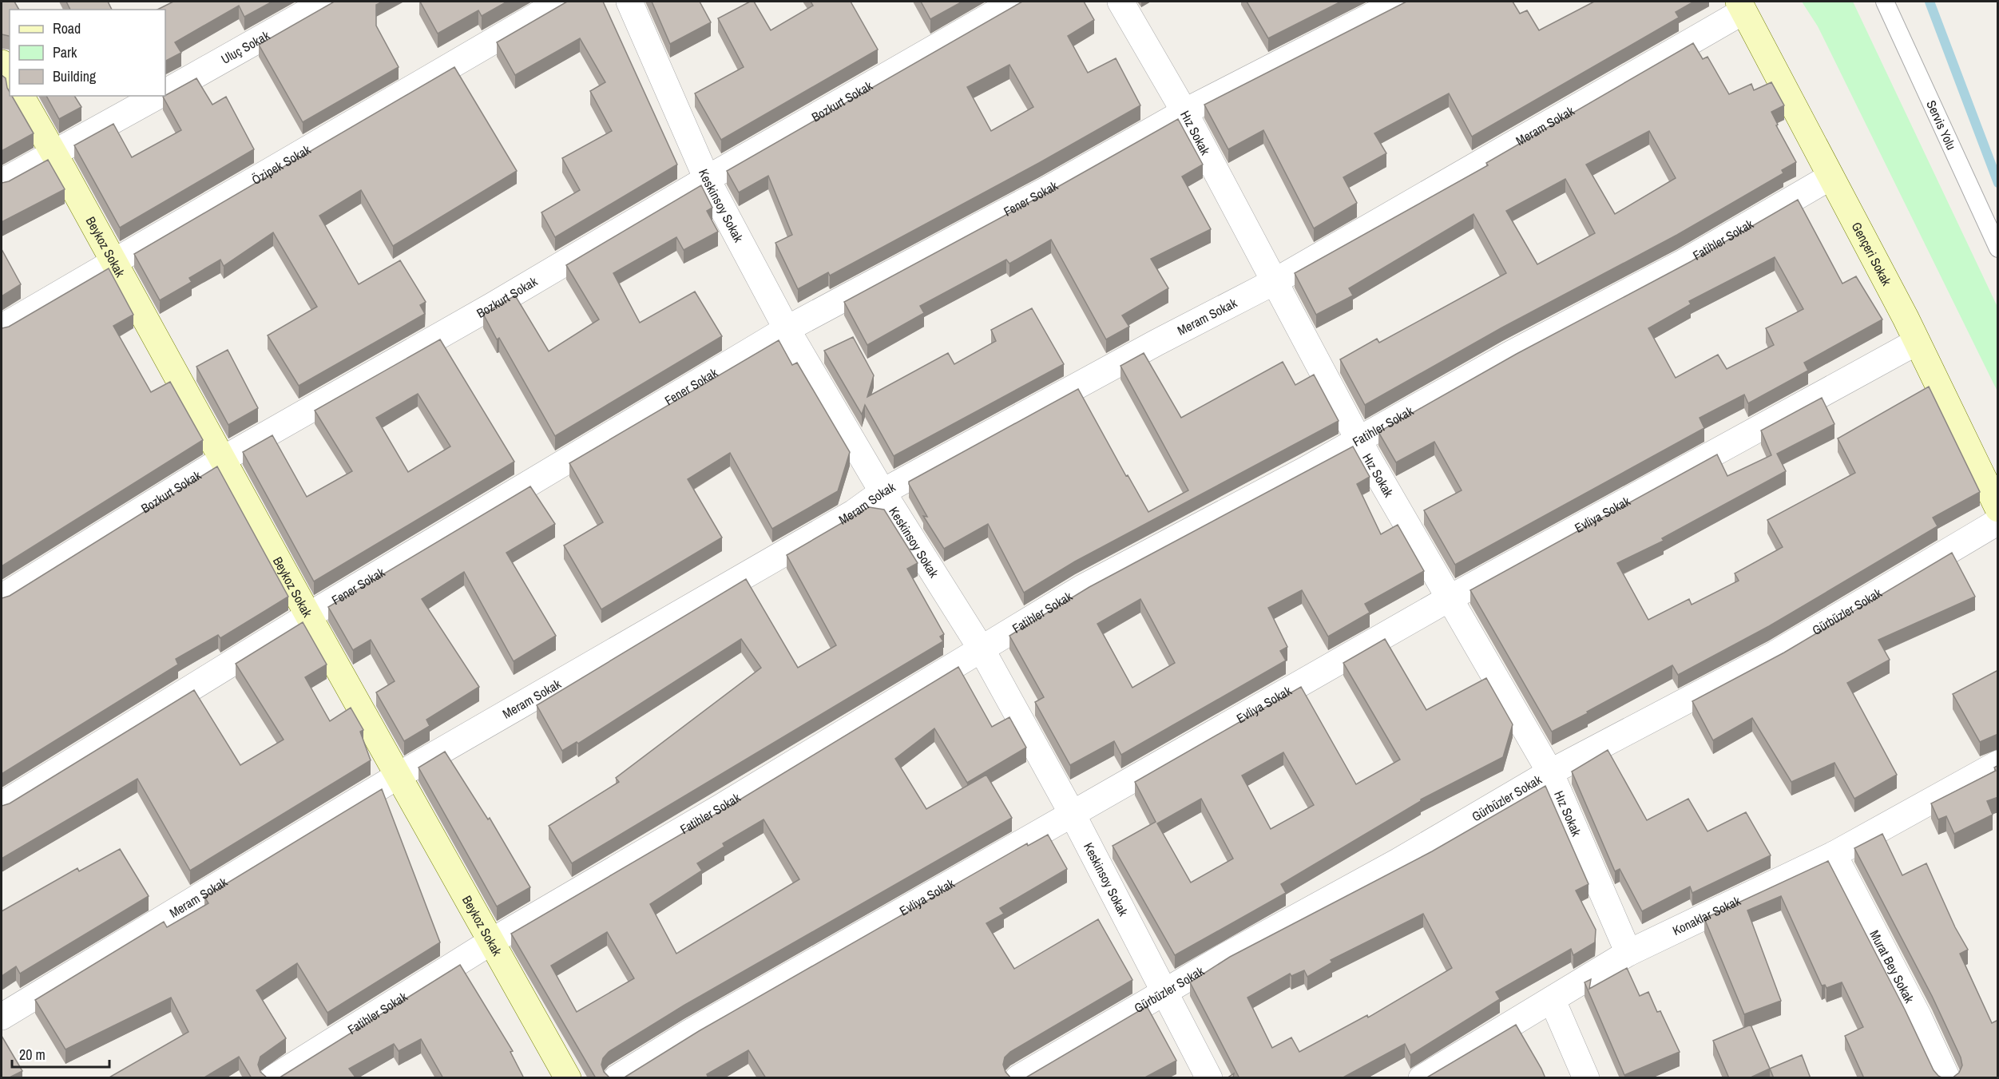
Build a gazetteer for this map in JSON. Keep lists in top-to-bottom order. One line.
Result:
{"streets":{"street":["Uluç Sokak","Bozkurt Sokak","Meram Sokak","Hız Sokak","Özipek Sokak","Fener Sokak","Keskinsoy Sokak","Fatihler Sokak","Beykoz Sokak","Gençeri Sokak","Evliya Sokak","Gürbüzler Sokak","Konaklar Sokak","Murat Bey Sokak"],"lane":["Servis Yolu"]},"crossings":[["Bozkurt Sokak","Keskinsoy Sokak"],["Bozkurt Sokak","Beykoz Sokak"],["Meram Sokak","Hız Sokak"],["Meram Sokak","Keskinsoy Sokak"],["Meram Sokak","Beykoz Sokak"],["Meram Sokak","Gençeri Sokak"],["Hız Sokak","Fener Sokak"],["Hız Sokak","Fatihler Sokak"],["Hız Sokak","Evliya Sokak"],["Hız Sokak","Gürbüzler Sokak"],["Hız Sokak","Konaklar Sokak"],["Özipek Sokak","Beykoz Sokak"],["Fener Sokak","Keskinsoy Sokak"],["Fener Sokak","Beykoz Sokak"],["Keskinsoy Sokak","Fatihler Sokak"],["Keskinsoy Sokak","Evliya Sokak"],["Keskinsoy Sokak","Gürbüzler Sokak"],["Fatihler Sokak","Beykoz Sokak"],["Fatihler Sokak","Gençeri Sokak"],["Gençeri Sokak","Evliya Sokak"],["Konaklar Sokak","Murat Bey Sokak"]],"legend":["Road","Park","Building"],"scale_bar":"20 m"}
